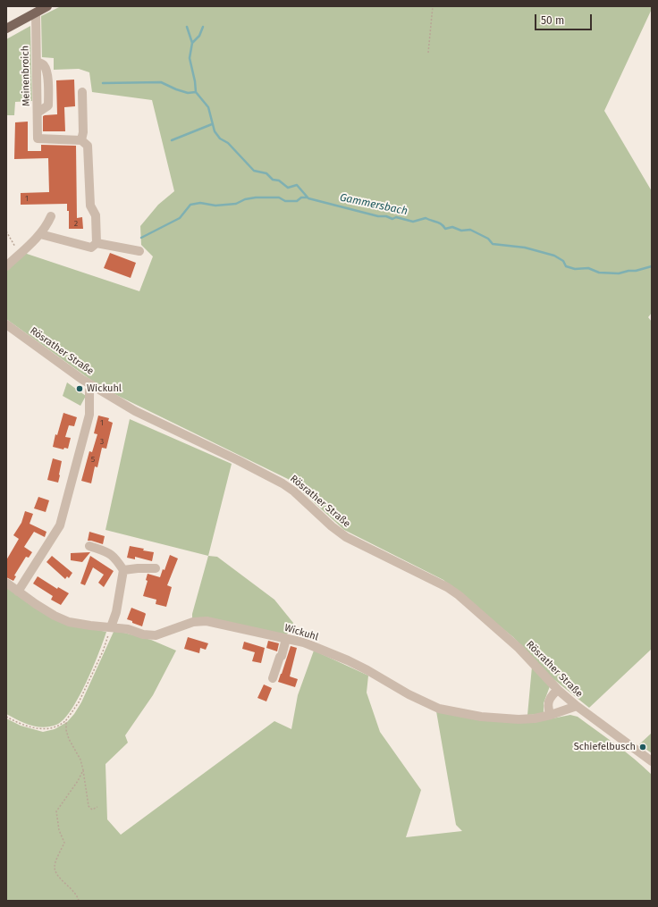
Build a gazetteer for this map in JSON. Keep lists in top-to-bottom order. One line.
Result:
{"streets":{"street":["Meinenbroich","Rösrather Straße","Wickuhl"]},"crossings":[["Rösrather Straße","Wickuhl"]],"water":["Gammersbach"],"places":["Wickuhl","Schiefelbusch"],"house_numbers":["1","2","1","3","5"],"scale_bar":"50 m"}
